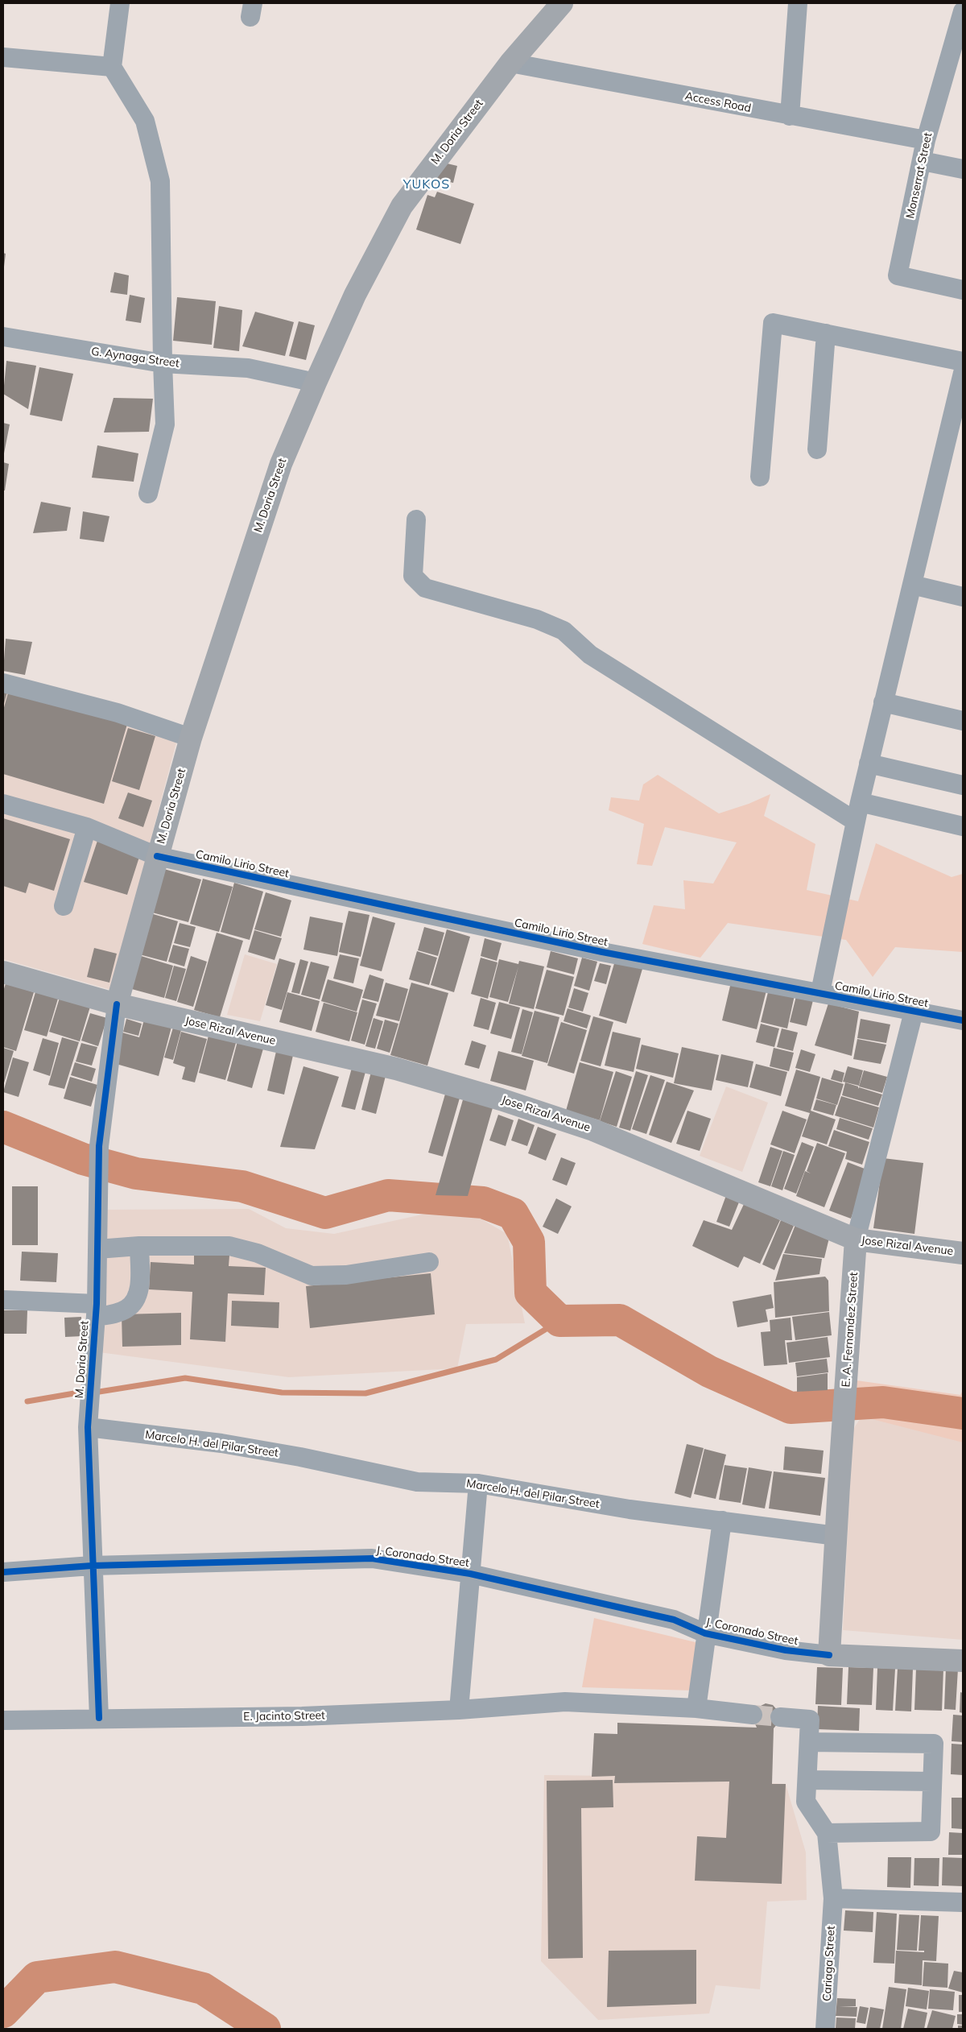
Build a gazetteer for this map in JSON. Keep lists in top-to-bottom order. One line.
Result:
{"streets":{"main road":["M. Doria Street","Jose Rizal Avenue","E. A. Fernandez Street","J. Coronado Street"],"street":["Access Road","Monserrat Street","G. Aynaga Street","Camilo Lirio Street","Marcelo H. del Pilar Street","E. Jacinto Street","Cariaga Street"]},"crossings":[["Access Road","M. Doria Street"],["Access Road","Monserrat Street"],["M. Doria Street","G. Aynaga Street"],["M. Doria Street","Camilo Lirio Street"],["M. Doria Street","Jose Rizal Avenue"],["M. Doria Street","Marcelo H. del Pilar Street"],["M. Doria Street","J. Coronado Street"],["M. Doria Street","E. Jacinto Street"],["Camilo Lirio Street","E. A. Fernandez Street"],["Jose Rizal Avenue","E. A. Fernandez Street"],["E. A. Fernandez Street","Marcelo H. del Pilar Street"],["E. A. Fernandez Street","J. Coronado Street"]],"districts":["YUKOS"]}
